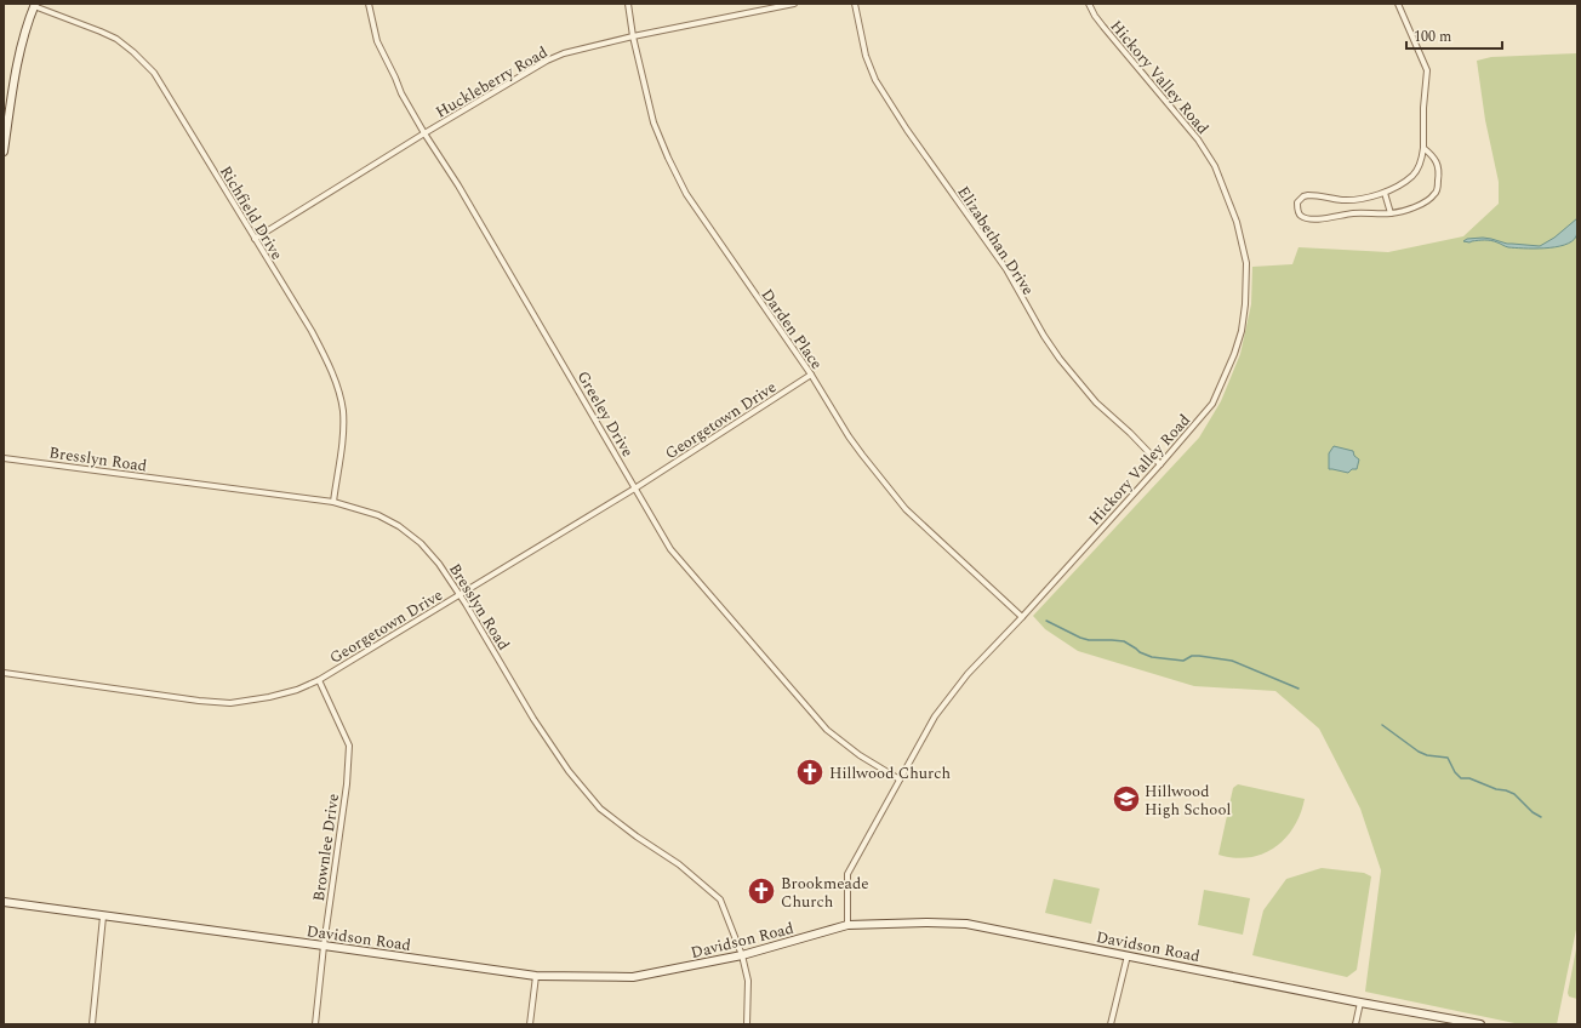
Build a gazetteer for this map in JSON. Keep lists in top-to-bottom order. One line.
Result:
{"streets":{"street":["Hickory Valley Road","Huckleberry Road","Richfield Drive","Elizabethan Drive","Darden Place","Greeley Drive","Georgetown Drive","Bresslyn Road","Brownlee Drive","Davidson Road"]},"crossings":[["Hickory Valley Road","Elizabethan Drive"],["Hickory Valley Road","Darden Place"],["Hickory Valley Road","Greeley Drive"],["Hickory Valley Road","Davidson Road"],["Huckleberry Road","Richfield Drive"],["Huckleberry Road","Darden Place"],["Huckleberry Road","Greeley Drive"],["Richfield Drive","Bresslyn Road"],["Darden Place","Georgetown Drive"],["Greeley Drive","Georgetown Drive"],["Georgetown Drive","Bresslyn Road"],["Georgetown Drive","Brownlee Drive"],["Bresslyn Road","Davidson Road"],["Brownlee Drive","Davidson Road"]],"places":{"church":["Hillwood Church","Brookmeade Church"],"school or university":["Hillwood High School"]},"scale_bar":"100 m"}
